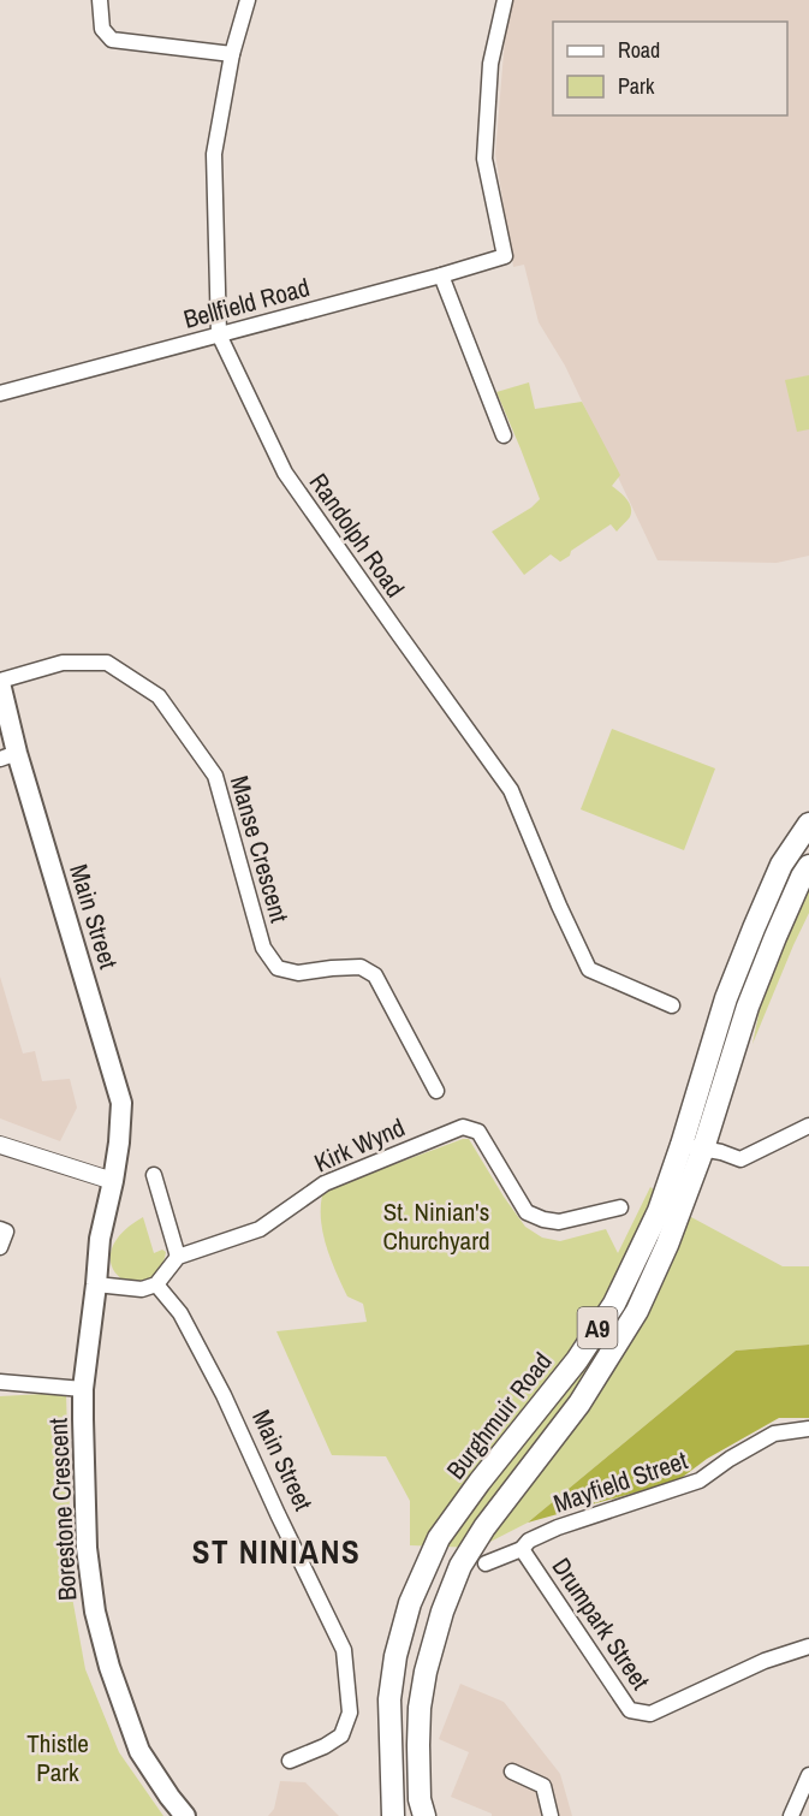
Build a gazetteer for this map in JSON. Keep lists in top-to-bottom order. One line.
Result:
{"streets":{"main road":["Main Street","A9","Burghmuir Road","Borestone Crescent"],"street":["Bellfield Road","Randolph Road","Manse Crescent","Kirk Wynd","Mayfield Street","Drumpark Street"]},"crossings":[["Bellfield Road","Randolph Road"],["Manse Crescent","Main Street"],["Main Street","Borestone Crescent"],["Mayfield Street","Drumpark Street"]],"districts":["ST NINIANS"],"parks":["St. Ninian's Churchyard","Thistle Park"],"legend":["Road","Park"]}
